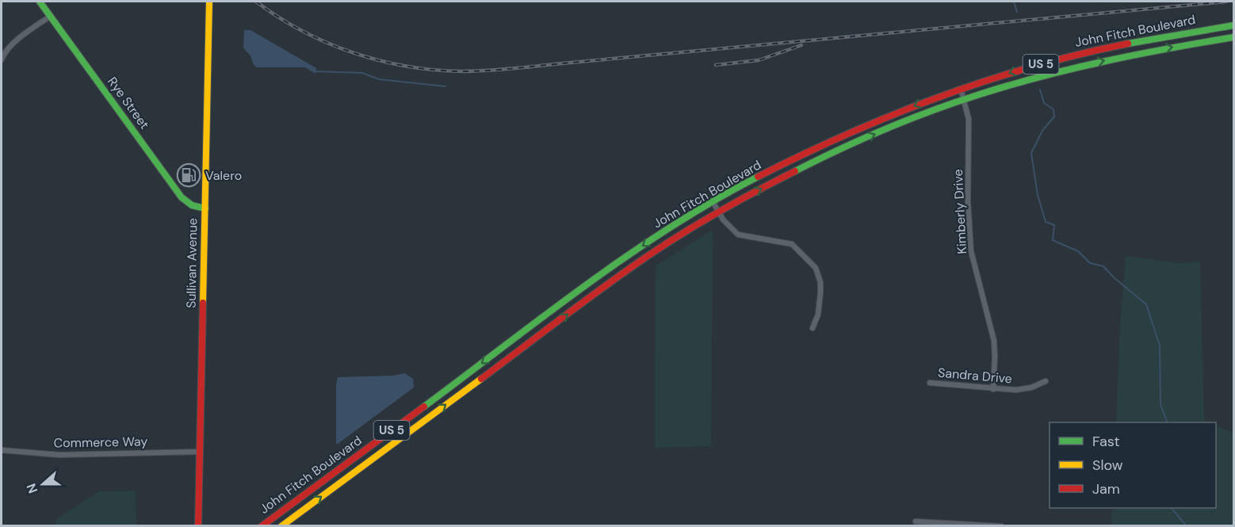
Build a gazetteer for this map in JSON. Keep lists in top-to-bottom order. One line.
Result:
{"streets":{"main road":["John Fitch Boulevard","US 5","Rye Street","Sullivan Avenue"],"street":["Kimberly Drive","Sandra Drive","Commerce Way"]},"crossings":[["John Fitch Boulevard","Kimberly Drive"],["Rye Street","Sullivan Avenue"],["Kimberly Drive","Sandra Drive"],["Sullivan Avenue","Commerce Way"]],"places":{"fuel station":["Valero"]},"legend":["Fast","Slow","Jam"],"north":"left"}
